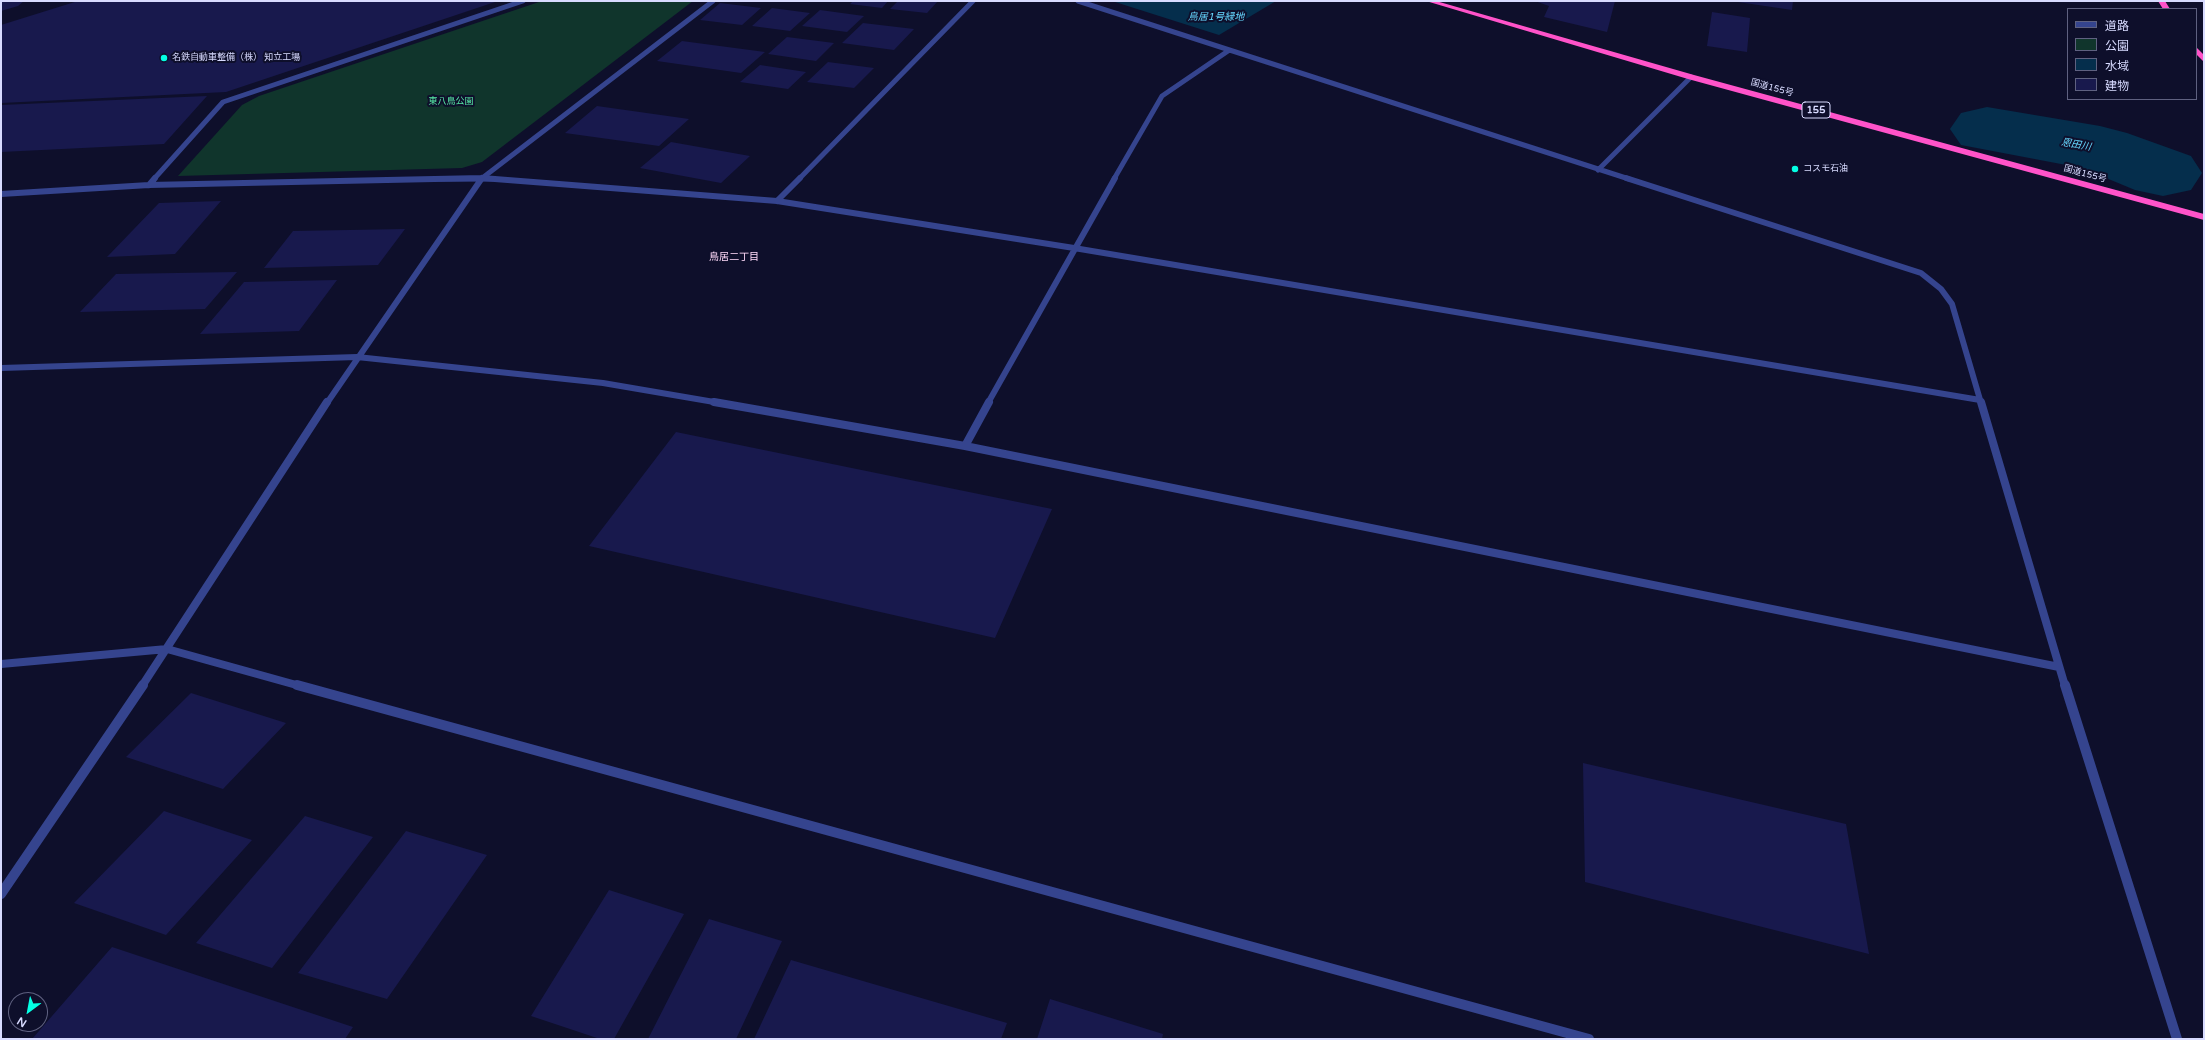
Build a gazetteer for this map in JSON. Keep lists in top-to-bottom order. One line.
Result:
{"streets":{"highway":["国道155号","155"]},"districts":["鳥居二丁目"],"water":["鳥居1号緑地","恩田川"],"parks":["東八鳥公園"],"places":["名鉄自動車整備（株） 知立工場","コスモ石油"],"legend":["道路","公園","水域","建物"],"north":"bottom left"}
